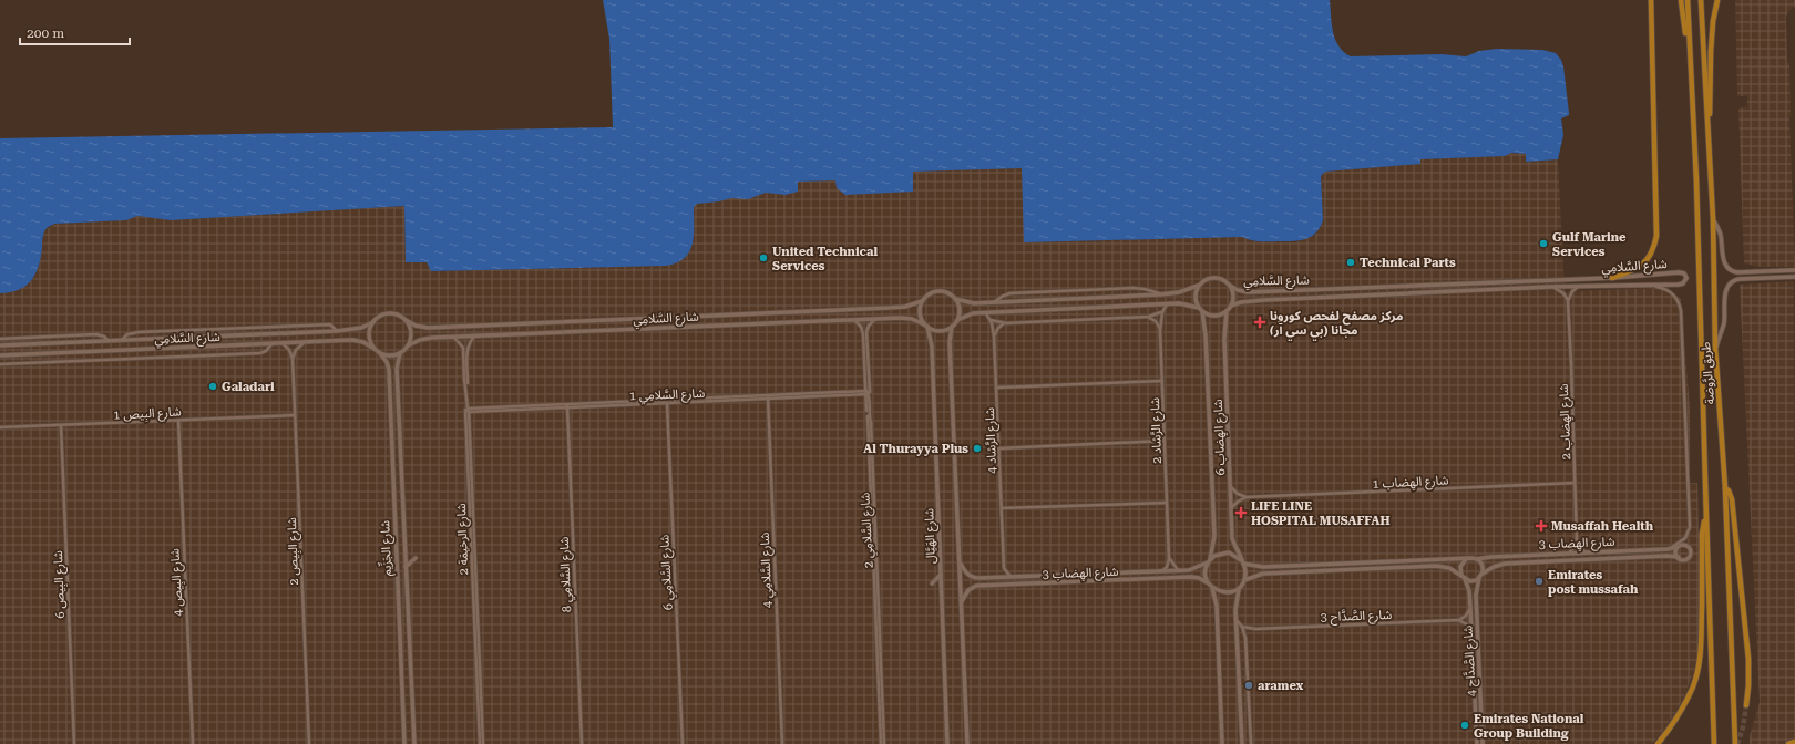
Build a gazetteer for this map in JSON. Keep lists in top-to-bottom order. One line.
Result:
{"streets":{"highway":["طريق الرَّوضة"],"street":["شارع السَّلامِي","شارع السَّلامِي 1","شارع البِيص 1","شارع الهِضاب 2","شارع الرَّشاد 2","شارع الهِضاب 6","شارع الرَّشاد 4","شارع الهِضاب 1","شارع السَّلامِي 2","شارع الهَيَّال","شارع الرخيمَة 2","شارع الهِضاب 3","شارع الجَزِّيم","شارع البِيص 2","شارع السَّلامِي 4","شارع السَّلامِي 6","شارع السَّلامِي 8","شارع البِيص 4","شارع البِيص 6","شارع الصَّدَّاح 3","شارع الصَّدَّاح 4"]},"crossings":[["شارع السَّلامِي","شارع الهِضاب 6"],["شارع السَّلامِي","شارع السَّلامِي 2"],["شارع السَّلامِي","شارع الهَيَّال"],["شارع السَّلامِي","شارع الرخيمَة 2"],["شارع السَّلامِي","شارع الجَزِّيم"],["شارع السَّلامِي 1","شارع السَّلامِي 2"],["شارع السَّلامِي 1","شارع الرخيمَة 2"],["شارع السَّلامِي 1","شارع السَّلامِي 4"],["شارع السَّلامِي 1","شارع السَّلامِي 6"],["شارع السَّلامِي 1","شارع السَّلامِي 8"],["شارع البِيص 1","شارع البِيص 2"],["شارع البِيص 1","شارع البِيص 4"],["شارع البِيص 1","شارع البِيص 6"],["شارع الهِضاب 2","شارع الهِضاب 1"],["شارع الهِضاب 6","شارع الهِضاب 3"],["شارع الهِضاب 3","شارع الصَّدَّاح 4"],["شارع الصَّدَّاح 3","شارع الصَّدَّاح 4"]],"places":{"other":["Gulf Marine Services","United Technical Services","Technical Parts","Galadari","Al Thurayya Plus","Emirates post mussafah","aramex","Emirates National Group Building"],"health":["مركز مصفح لفحص كورونا (بي سي آر) مجانا","LIFE LINE HOSPITAL MUSAFFAH","Musaffah Health"]},"scale_bar":"200 m"}
